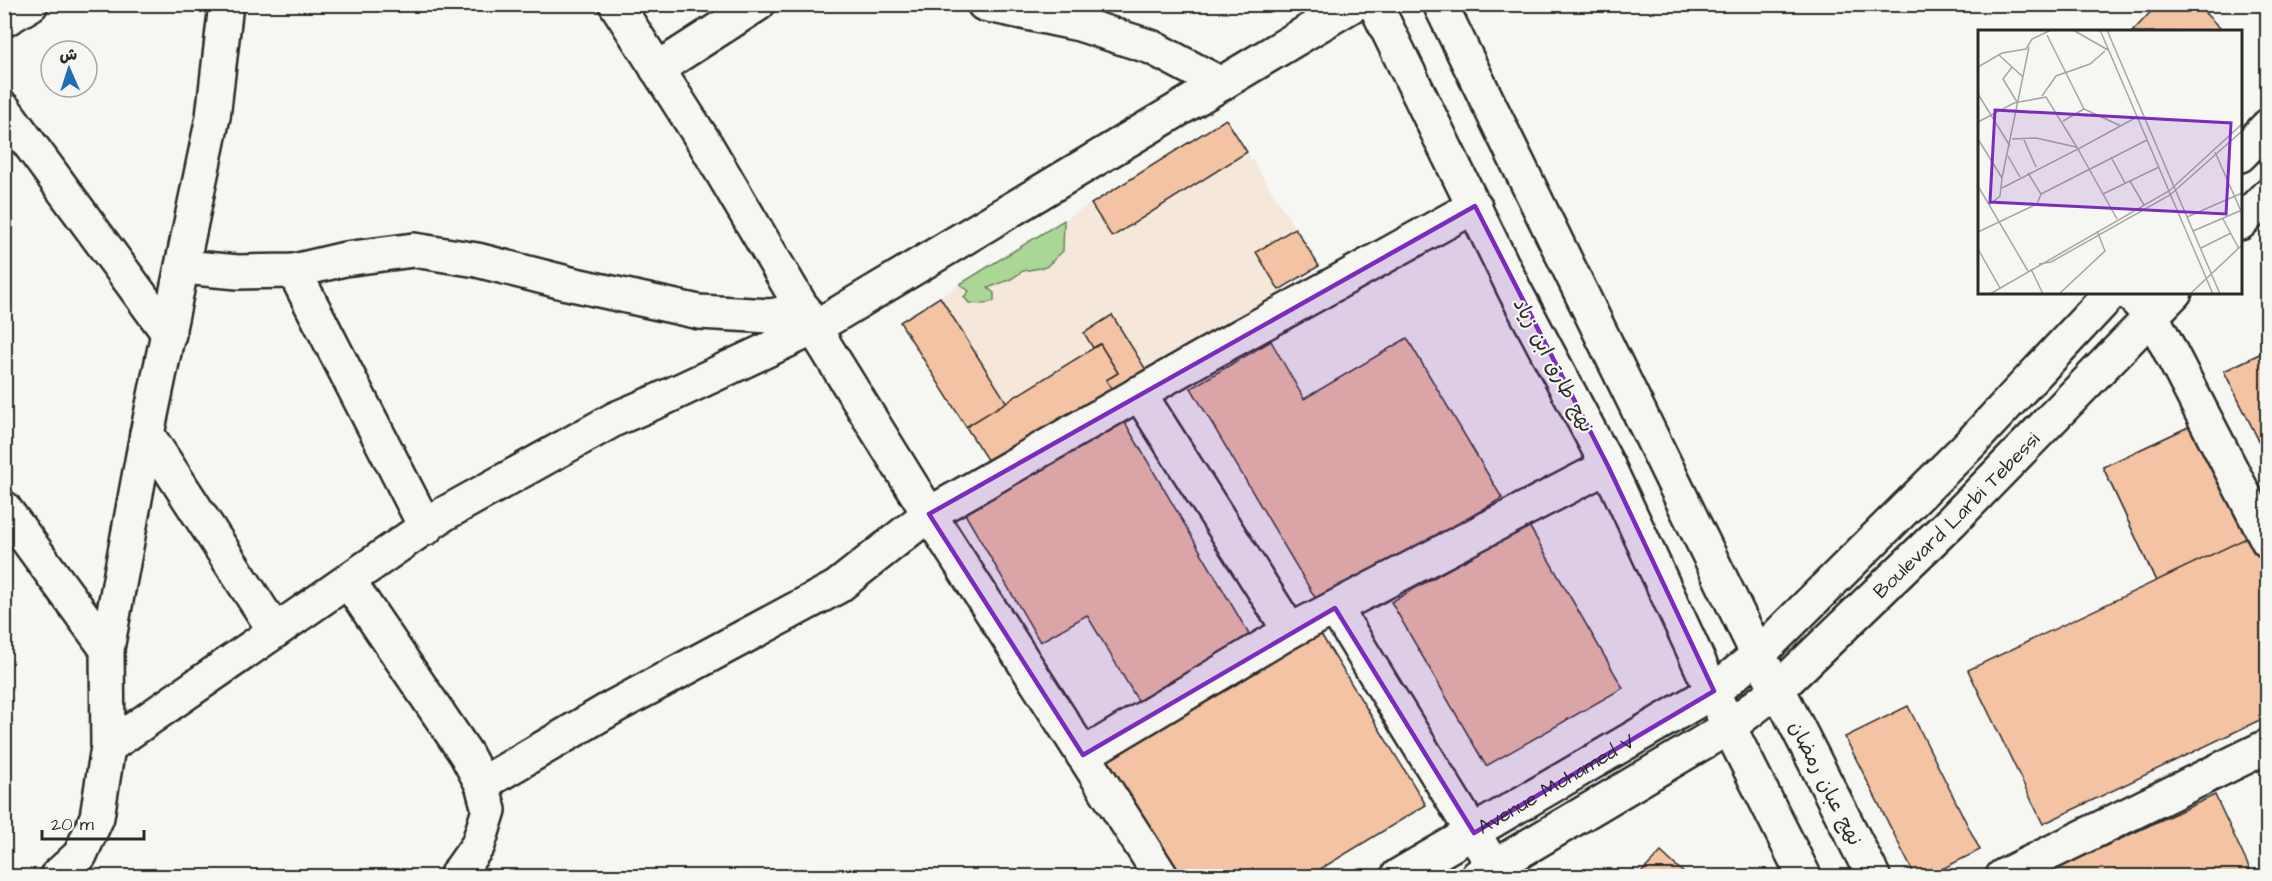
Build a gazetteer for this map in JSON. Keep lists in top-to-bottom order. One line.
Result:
{"streets":{"street":["نهج طارق ابن زياد","Boulevard Larbi Tebessi","نهج عبان رمضان","Avenue Mohamed V"]},"crossings":[["نهج طارق ابن زياد","Boulevard Larbi Tebessi"],["نهج طارق ابن زياد","Avenue Mohamed V"],["Boulevard Larbi Tebessi","نهج عبان رمضان"],["Boulevard Larbi Tebessi","Avenue Mohamed V"]],"scale_bar":"20 m","north":"top"}
